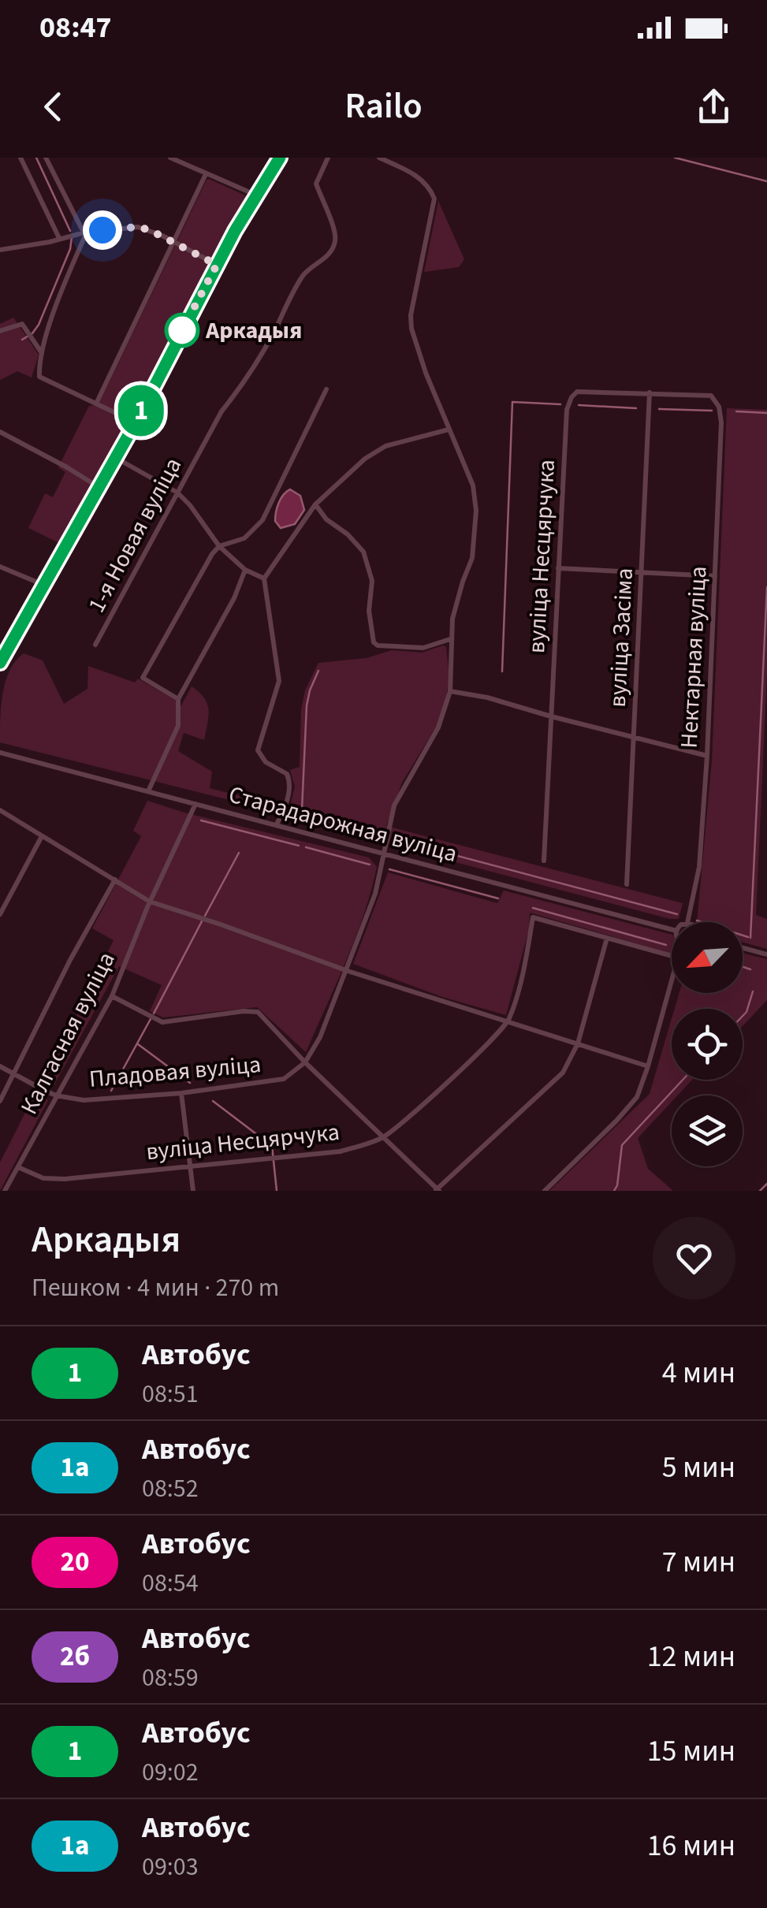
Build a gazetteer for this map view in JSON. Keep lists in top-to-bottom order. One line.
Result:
{"streets":{"street":["1-я Новая вуліца","вуліца Несцярчука","вуліца Засіма","Нектарная вуліца","Старадарожная вуліца","Калгасная вуліца","Пладовая вуліца"]},"crossings":[["вуліца Несцярчука","вуліца Засіма"],["вуліца Несцярчука","Нектарная вуліца"],["вуліца Несцярчука","Калгасная вуліца"],["Старадарожная вуліца","Калгасная вуліца"],["Калгасная вуліца","Пладовая вуліца"]],"places":["Аркадыя"],"lines":["bus line 1"],"north":"bottom left","page":{"status":"08:47","header":"Railo","on_map":"1","heading":["Аркадыя","Пешком · 4 мин · 270 m"],"list":[{"mark":"1","name":"Автобус","note":"08:51","value":"4 мин"},{"mark":"1а","name":"Автобус","note":"08:52","value":"5 мин"},{"mark":"20","name":"Автобус","note":"08:54","value":"7 мин"},{"mark":"2б","name":"Автобус","note":"08:59","value":"12 мин"},{"mark":"1","name":"Автобус","note":"09:02","value":"15 мин"},{"mark":"1а","name":"Автобус","note":"09:03","value":"16 мин"}]}}
